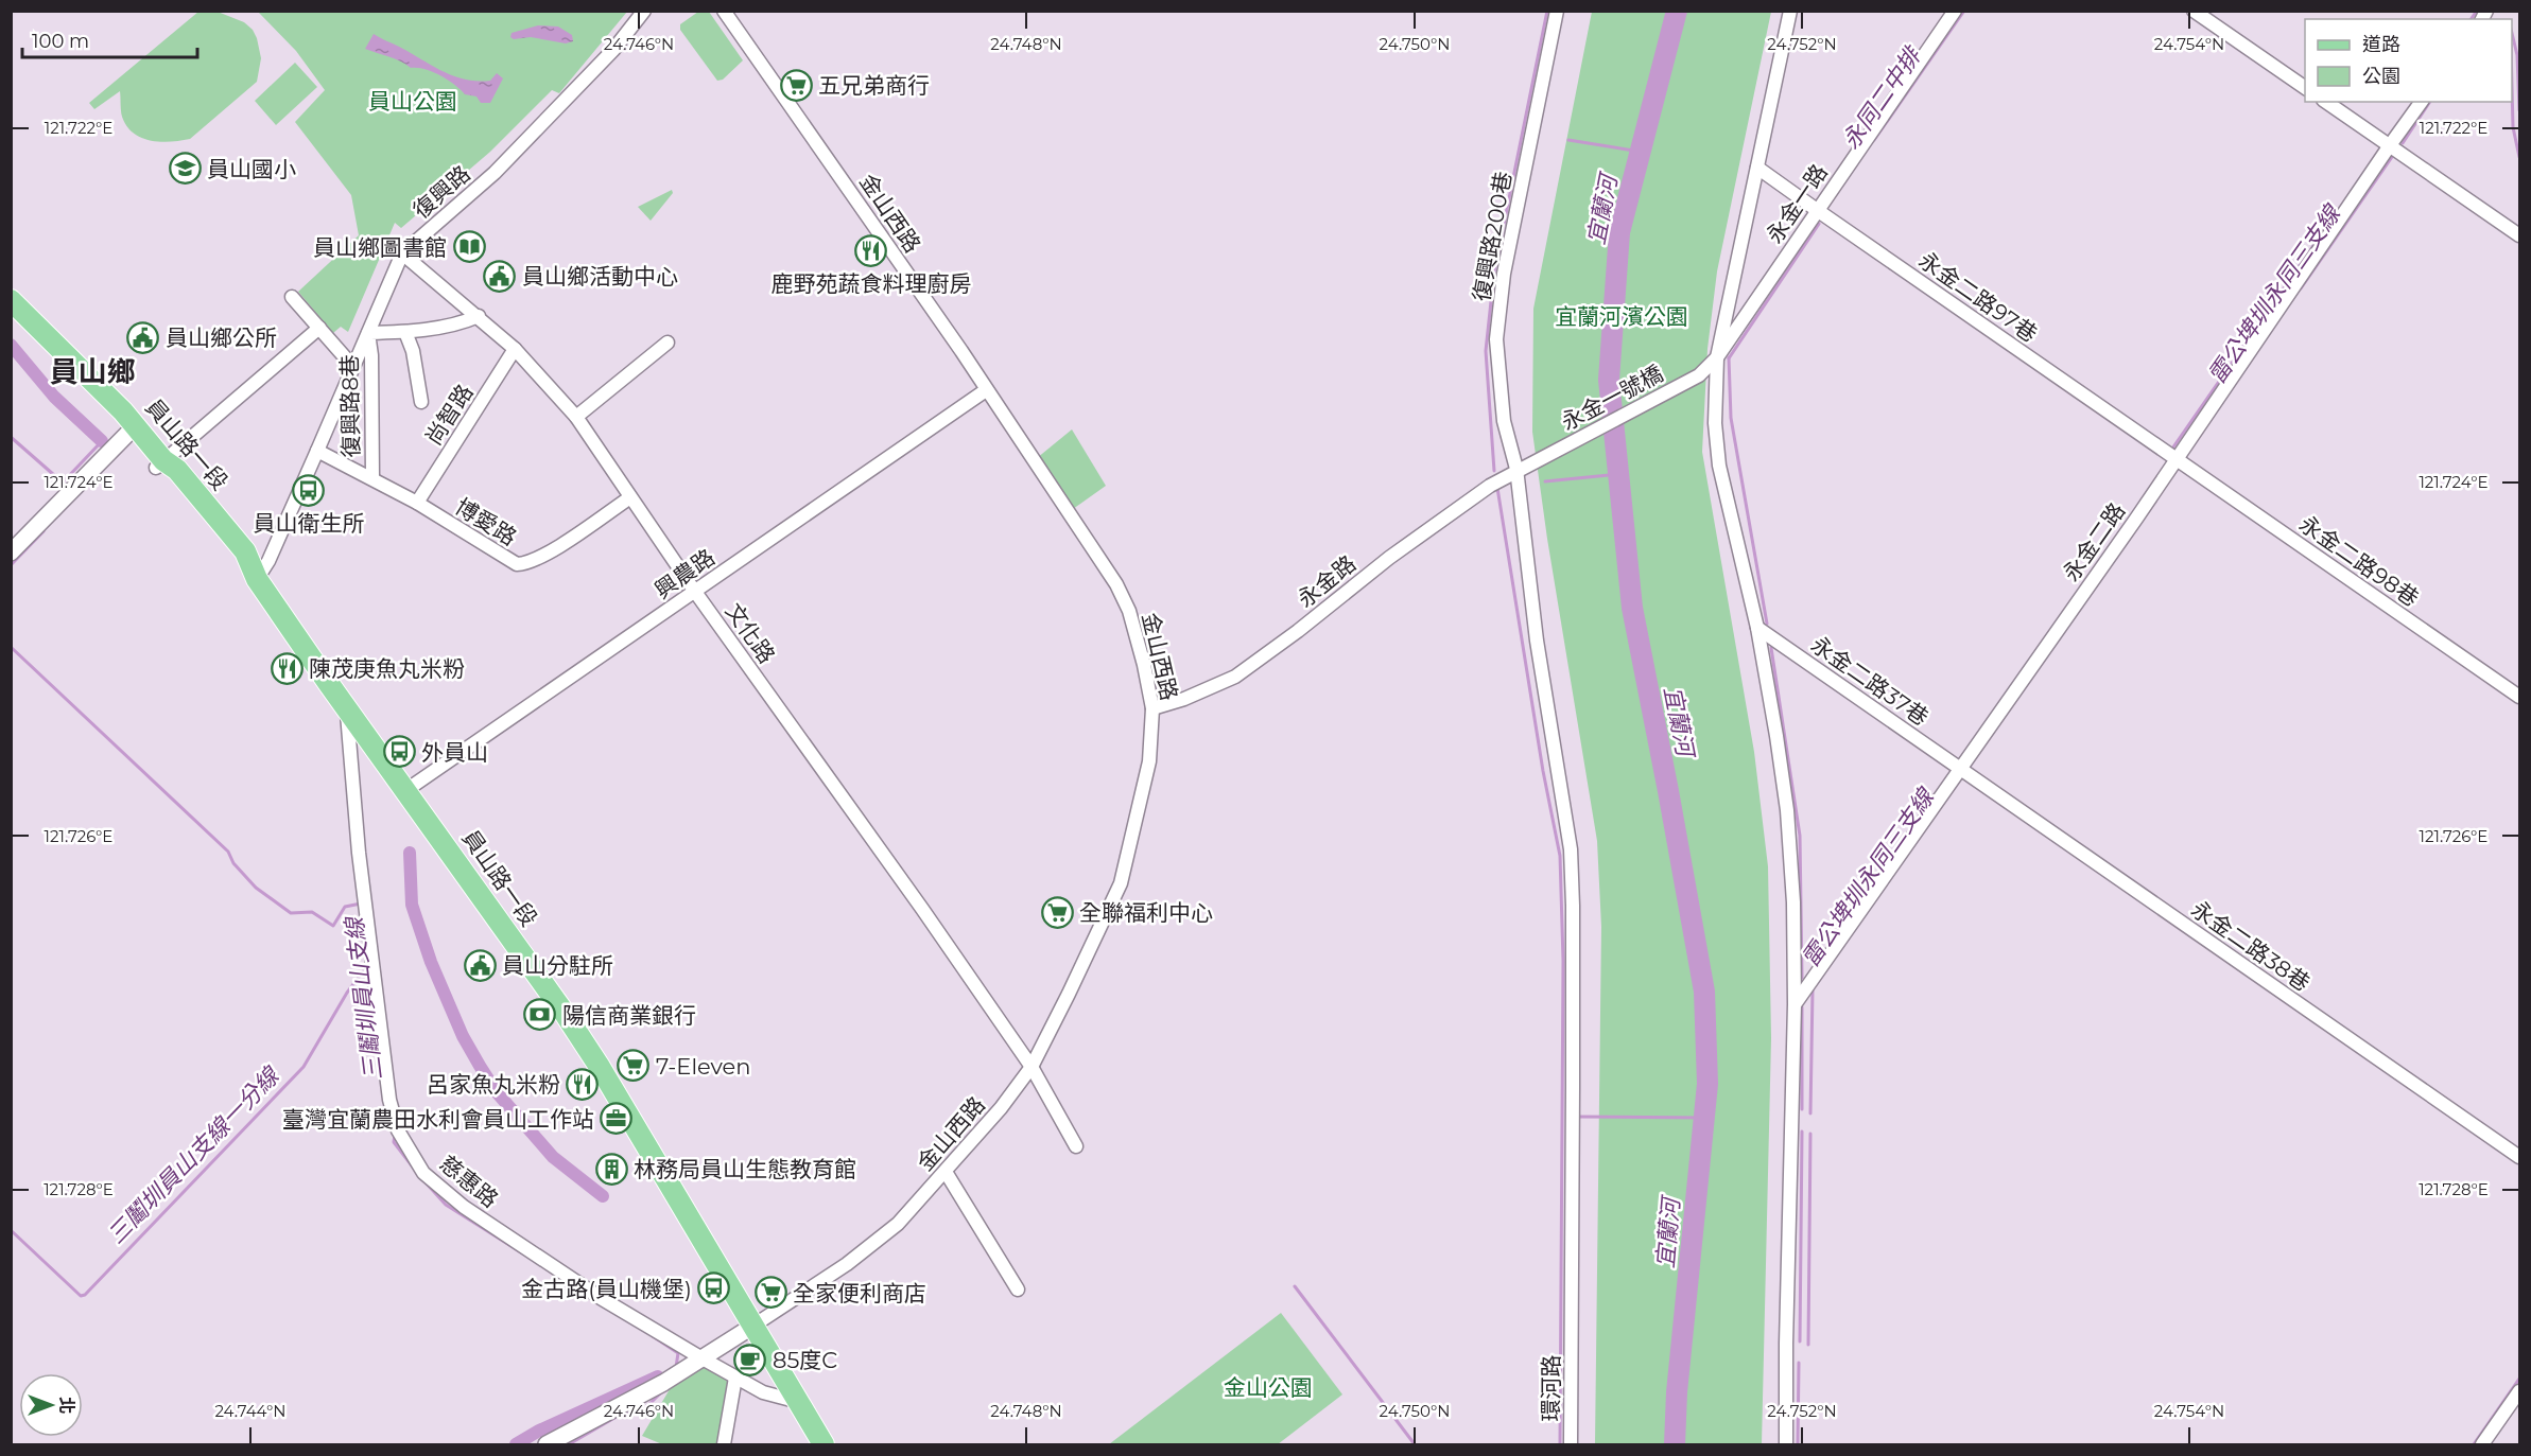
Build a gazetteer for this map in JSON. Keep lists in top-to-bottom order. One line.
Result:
{"streets":{"main road":["員山路一段"],"street":["復興路","永金一路","金山西路","復興路200巷","永金二路97巷","永金一號橋","復興路8巷","尚智路","博愛路","永金二路","永金二路98巷","興農路","永金路","文化路","永金二路37巷","永金二路38巷","慈惠路","環河路"]},"crossings":[["復興路","復興路8巷"],["復興路","員山路一段"],["復興路","博愛路"],["復興路","文化路"],["永金一路","永金二路97巷"],["永金一路","永金一號橋"],["金山西路","員山路一段"],["金山西路","興農路"],["金山西路","永金路"],["金山西路","文化路"],["復興路200巷","永金一號橋"],["復興路200巷","永金路"],["復興路200巷","環河路"],["永金二路97巷","永金二路"],["永金二路97巷","永金二路98巷"],["永金一號橋","永金路"],["復興路8巷","博愛路"],["尚智路","博愛路"],["尚智路","文化路"],["員山路一段","興農路"],["員山路一段","慈惠路"],["博愛路","文化路"],["永金二路","永金二路98巷"],["永金二路","永金二路37巷"],["永金二路","永金二路38巷"],["興農路","文化路"],["永金二路37巷","永金二路38巷"]],"districts":["員山鄉"],"water":["永同二中排","宜蘭河","雷公埤圳永同三支線","三鬮圳員山支線","三鬮圳員山支線一分線"],"parks":["員山公園","宜蘭河濱公園","金山公園"],"places":{"supermarket":["五兄弟商行","全聯福利中心","7-Eleven","全家便利商店"],"school or university":["員山國小"],"library":["員山鄉圖書館"],"restaurant":["鹿野苑蔬食料理廚房","陳茂庚魚丸米粉","呂家魚丸米粉"],"public building":["員山鄉活動中心","員山鄉公所","員山分駐所"],"bus stop":["員山衛生所","外員山","金古路(員山機堡)"],"bank":["陽信商業銀行"],"office":["臺灣宜蘭農田水利會員山工作站"],"building":["林務局員山生態教育館"],"cafe":["85度C"]},"legend":["道路","公園"],"scale_bar":"100 m","north":"right","coordinates":["24.746°N","24.748°N","24.750°N","24.752°N","24.754°N","121.722°E","121.724°E","121.726°E","121.728°E","24.744°N"]}
